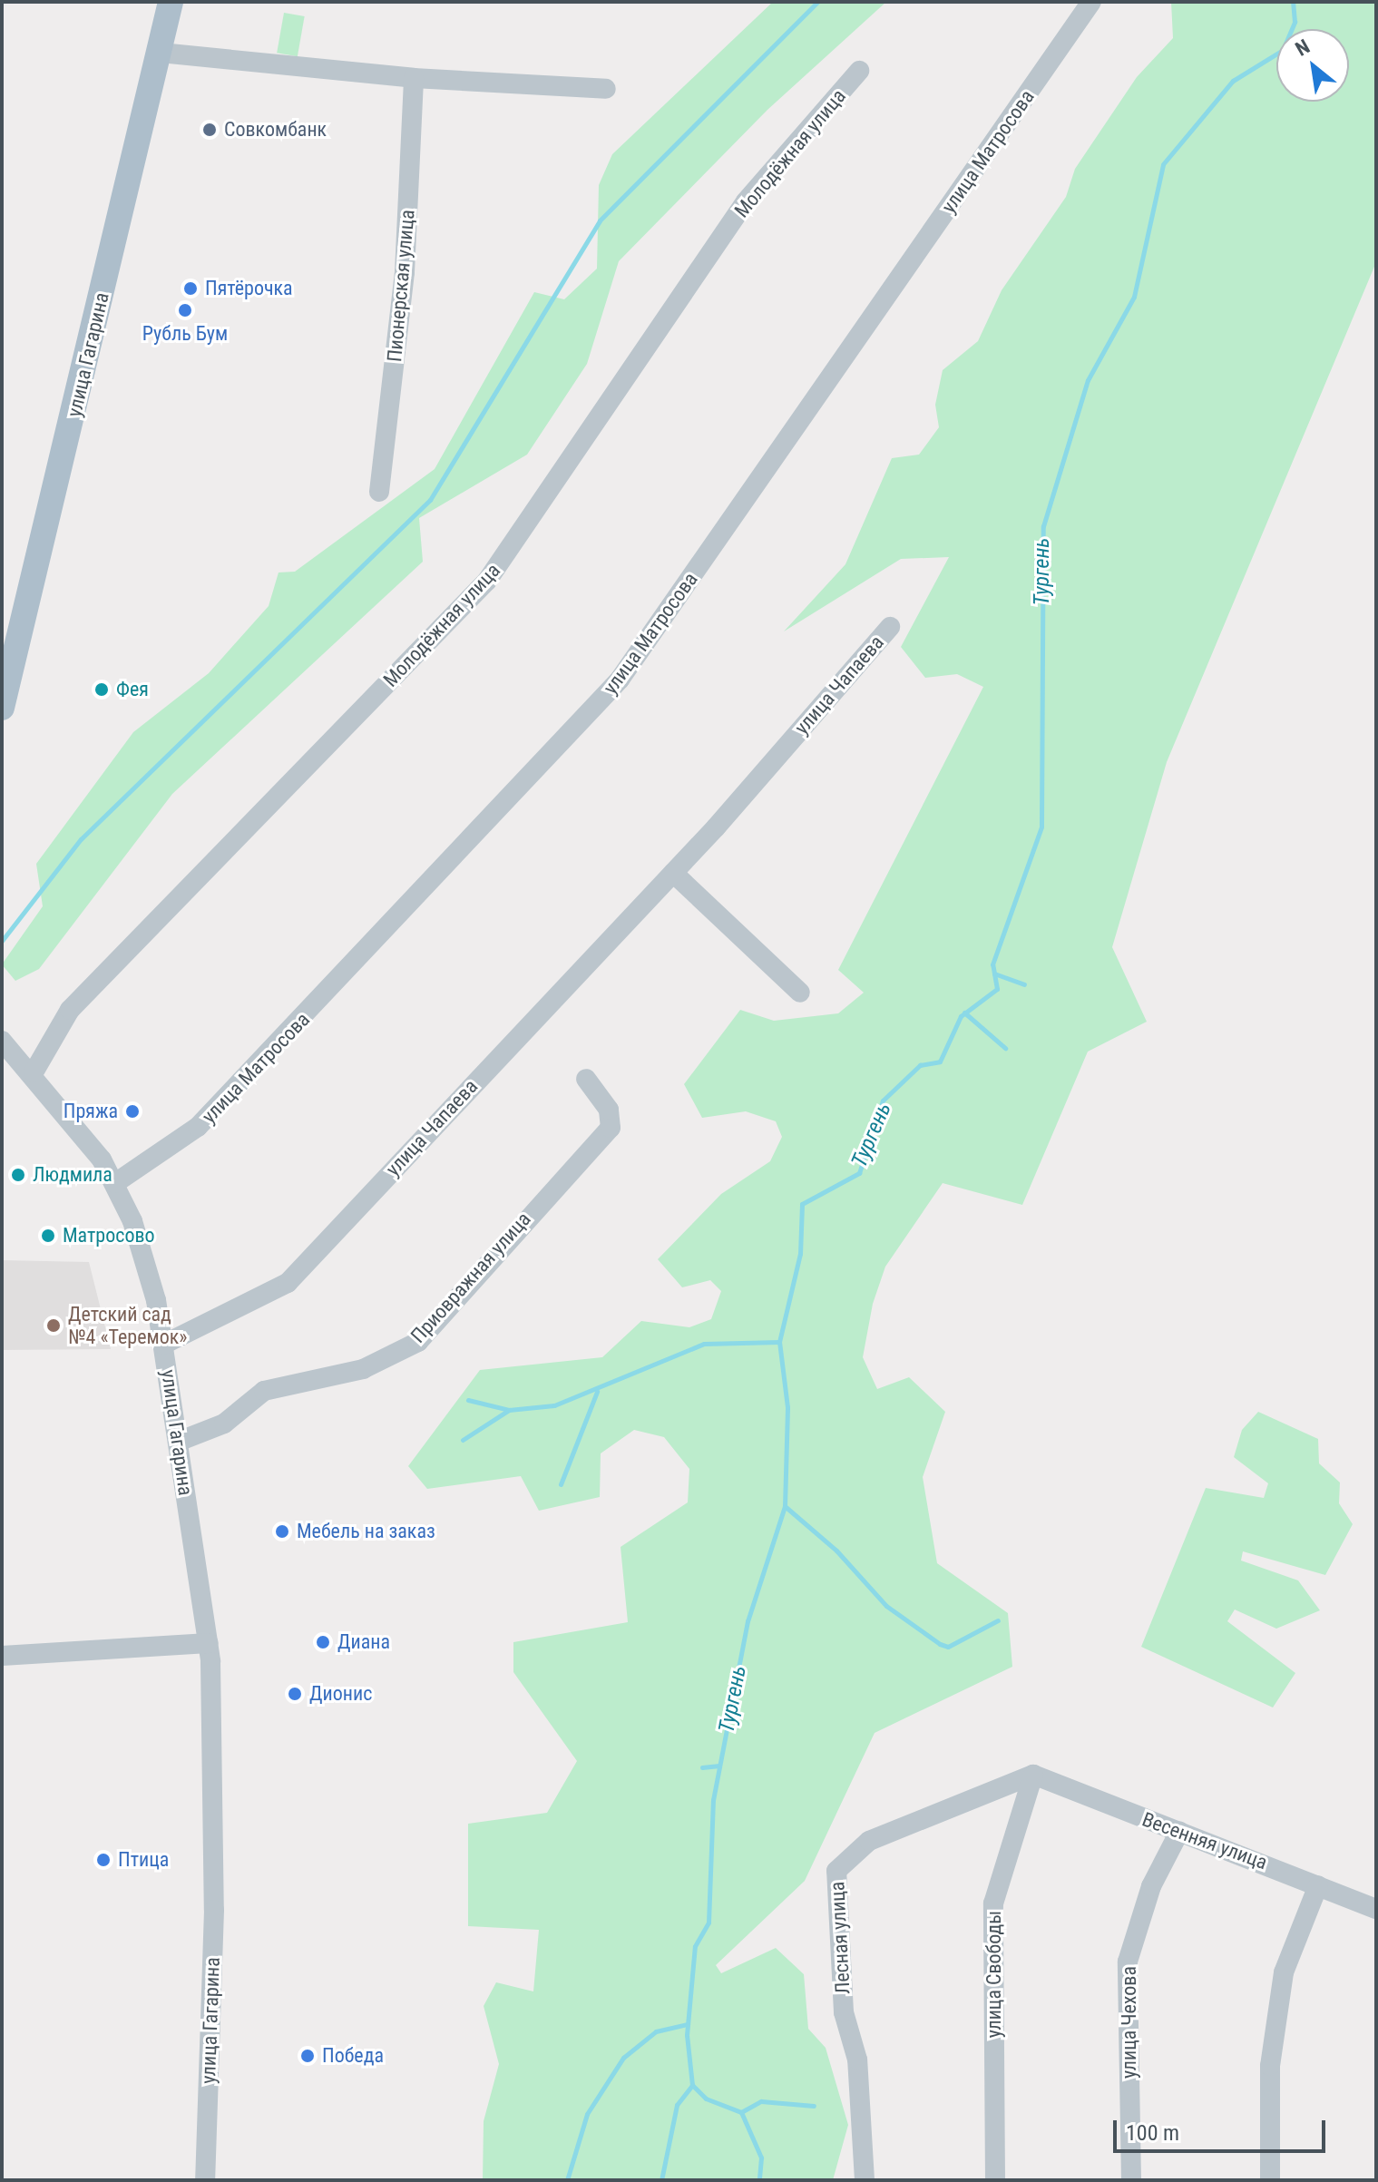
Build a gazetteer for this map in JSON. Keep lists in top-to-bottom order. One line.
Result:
{"streets":{"main road":["улица Гагарина"],"street":["улица Матросова","Молодёжная улица","Пионерская улица","улица Чапаева","Приовражная улица","Весенняя улица","Лесная улица","улица Свободы","улица Чехова"]},"crossings":[["улица Матросова","улица Гагарина"],["Молодёжная улица","улица Гагарина"],["улица Гагарина","улица Чапаева"],["улица Гагарина","Приовражная улица"],["Весенняя улица","Лесная улица"],["Весенняя улица","улица Свободы"],["Весенняя улица","улица Чехова"],["Лесная улица","улица Свободы"]],"water":["Тургень"],"places":["Совкомбанк","Пятёрочка","Рубль Бум","Фея","Пряжа","Людмила","Матросово","Детский сад №4 «Теремок»","Мебель на заказ","Диана","Дионис","Птица","Победа"],"scale_bar":"100 m","north":"top left"}
